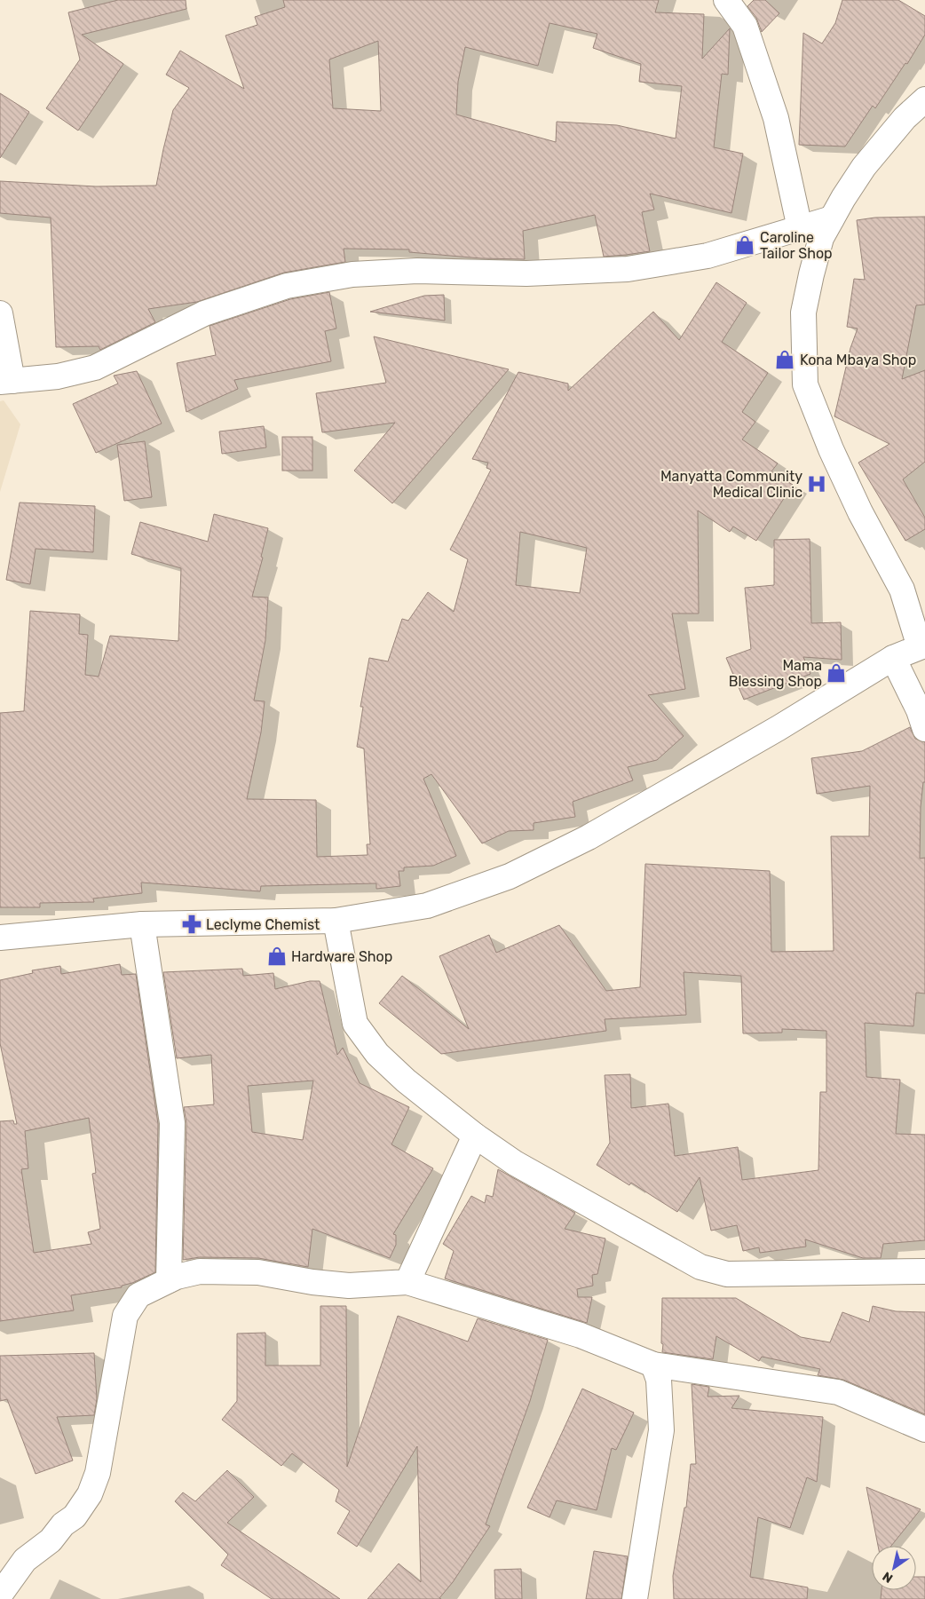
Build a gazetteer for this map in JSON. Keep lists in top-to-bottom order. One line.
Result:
{"places":{"shop":["Caroline Tailor Shop","Kona Mbaya Shop","Mama Blessing Shop","Hardware Shop"],"hospital":["Manyatta Community Medical Clinic"],"pharmacy":["Leclyme Chemist"]},"north":"bottom left"}
